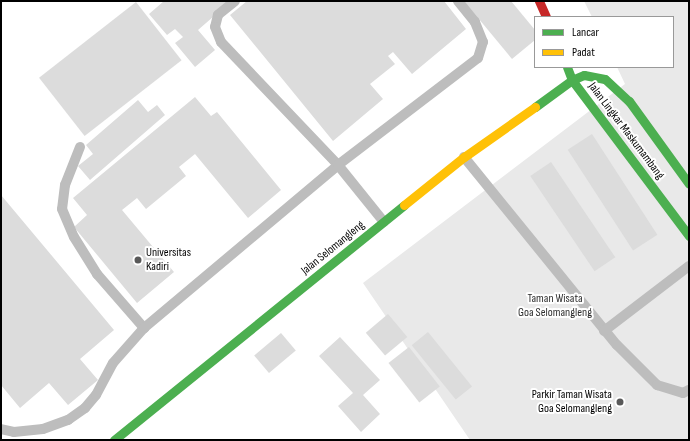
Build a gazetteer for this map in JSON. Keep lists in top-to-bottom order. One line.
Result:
{"streets":{"street":["Jalan Lingkar Maskumambang","Jalan Selomangleng"]},"crossings":[["Jalan Lingkar Maskumambang","Jalan Selomangleng"]],"parks":["Taman Wisata Goa Selomangleng"],"places":["Universitas Kadiri","Parkir Taman Wisata Goa Selomangleng"],"legend":["Lancar","Padat"]}
